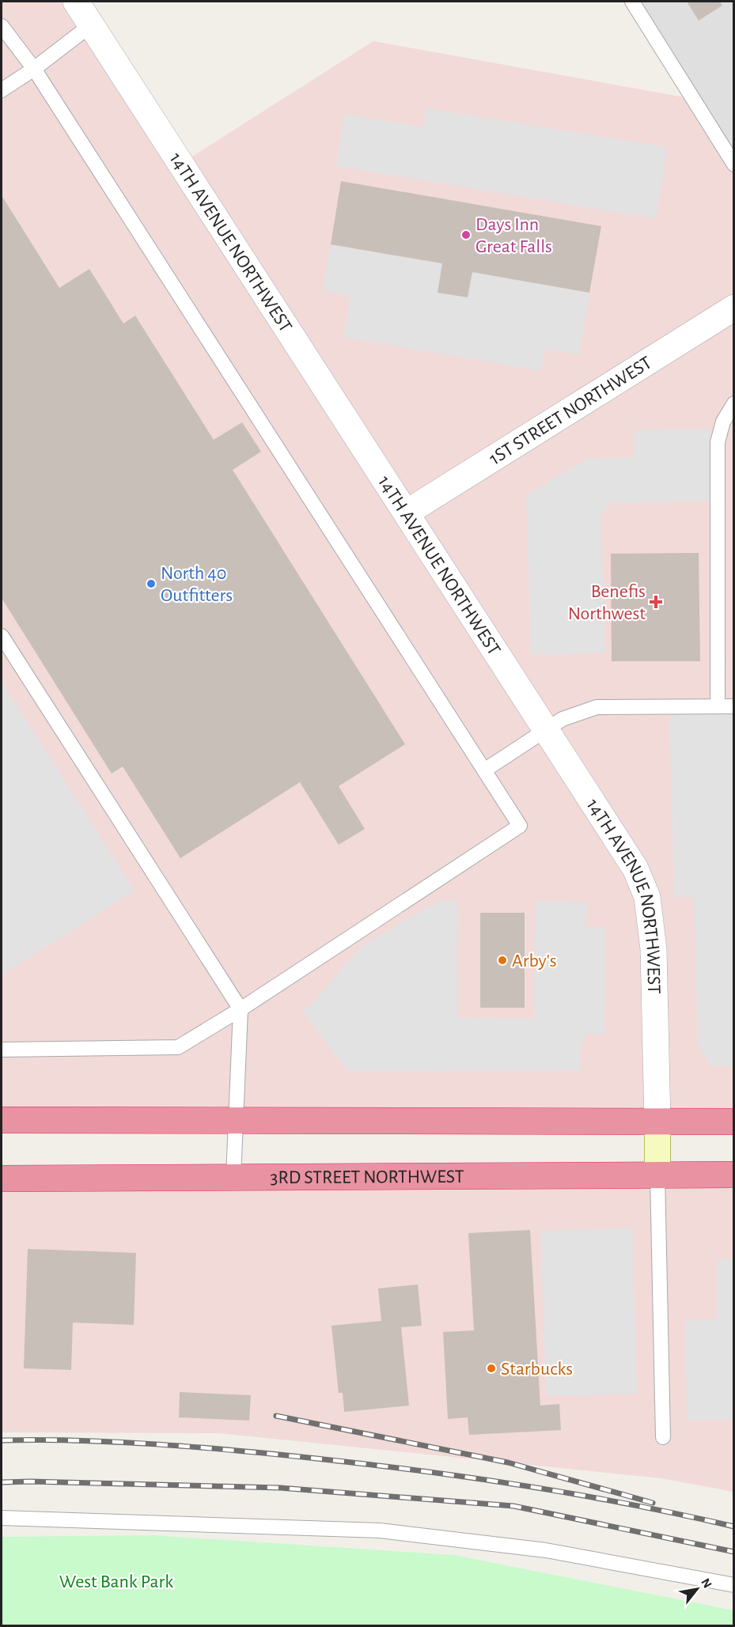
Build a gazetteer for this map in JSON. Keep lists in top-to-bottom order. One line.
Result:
{"streets":{"highway":["3RD STREET NORTHWEST"],"street":["14TH AVENUE NORTHWEST","1ST STREET NORTHWEST"]},"crossings":[["14TH AVENUE NORTHWEST","1ST STREET NORTHWEST"],["14TH AVENUE NORTHWEST","3RD STREET NORTHWEST"]],"parks":["West Bank Park"],"places":{"other":["Days Inn Great Falls","North 40 Outfitters","Arby's","Starbucks"],"health":["Benefis Northwest"]},"north":"top right"}
